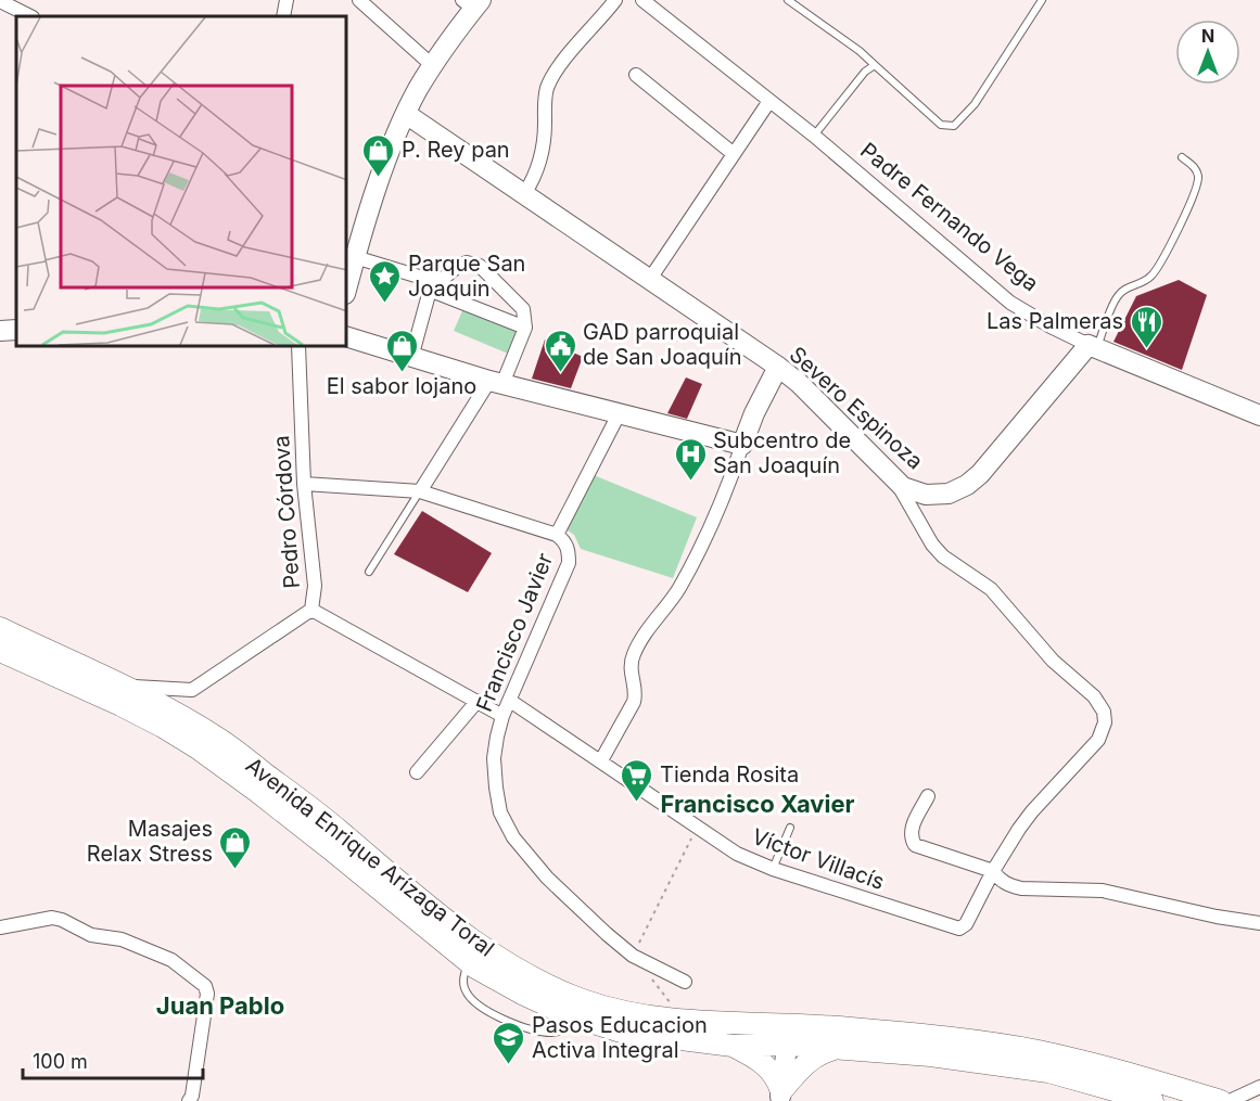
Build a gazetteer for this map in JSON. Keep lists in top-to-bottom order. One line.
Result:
{"streets":{"main road":["Avenida Enrique Arízaga Toral"],"street":["Padre Fernando Vega","Severo Espinoza","Pedro Córdova","Francisco Javier","Víctor Villacís"]},"crossings":[["Padre Fernando Vega","Severo Espinoza"],["Pedro Córdova","Francisco Javier"],["Pedro Córdova","Avenida Enrique Arízaga Toral"],["Francisco Javier","Víctor Villacís"]],"districts":["Francisco Xavier","Juan Pablo"],"places":{"shop":["P. Rey pan","El sabor lojano","Masajes Relax Stress"],"place":["Parque San Joaquin"],"restaurant":["Las Palmeras"],"public building":["GAD parroquial de San Joaquín"],"hospital":["Subcentro de San Joaquín"],"supermarket":["Tienda Rosita"],"school or university":["Pasos Educacion Activa Integral"]},"scale_bar":"100 m","north":"top"}
